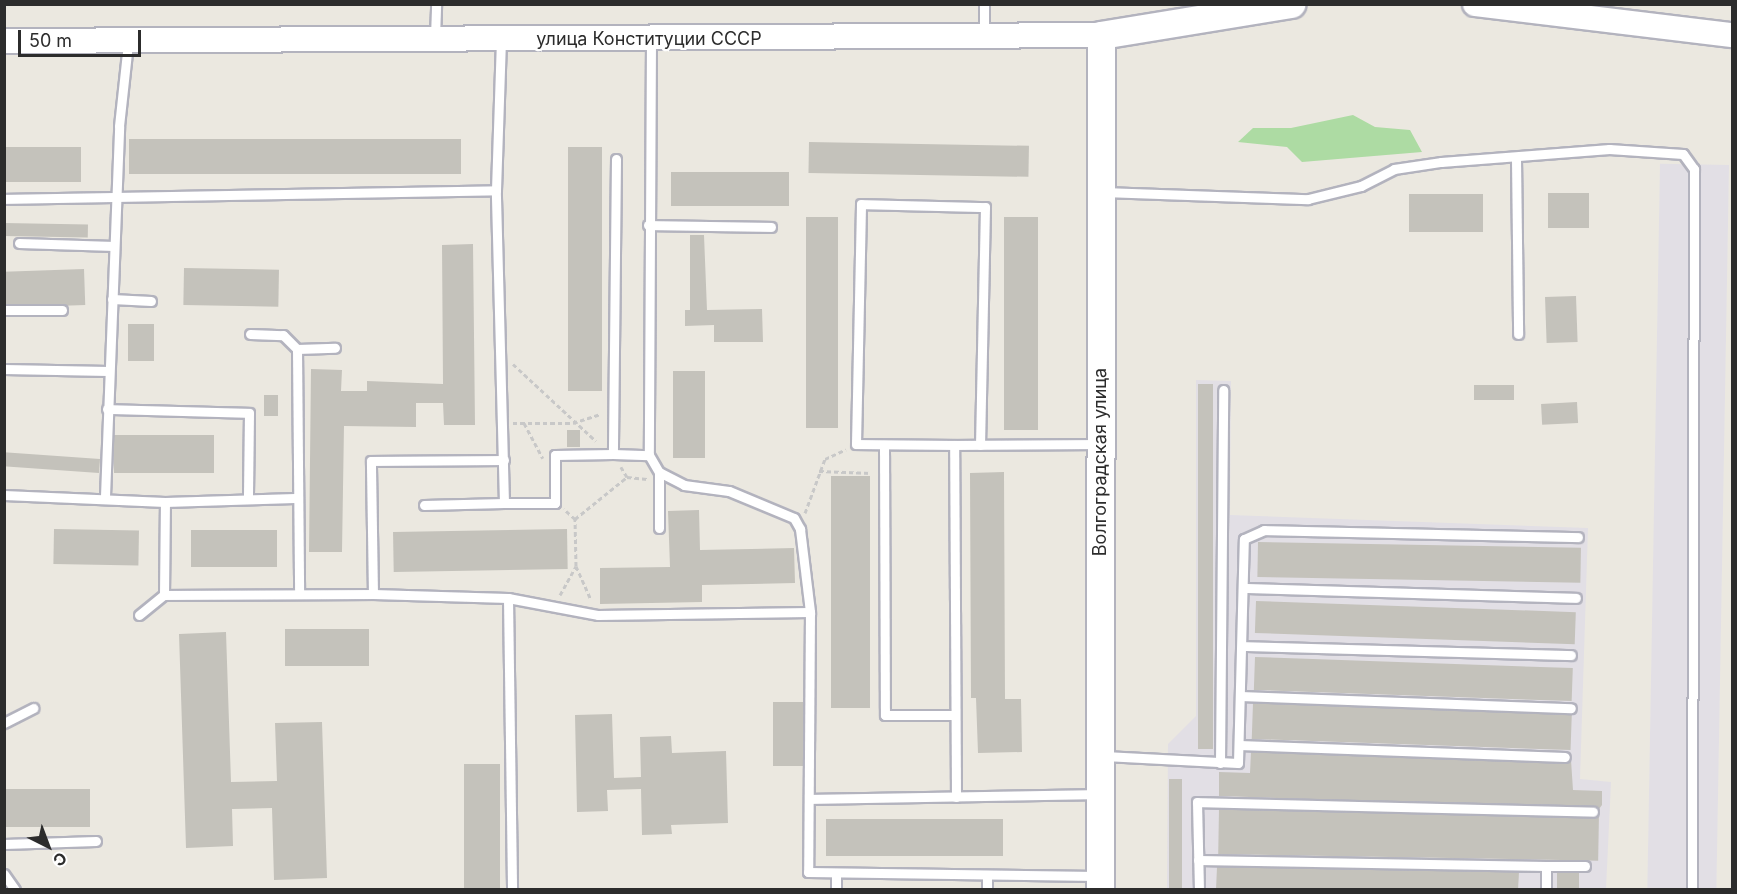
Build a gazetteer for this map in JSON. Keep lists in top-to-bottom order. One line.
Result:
{"streets":{"main road":["улица Конституции СССР","Волгоградская улица"]},"crossings":[["улица Конституции СССР","Волгоградская улица"]],"scale_bar":"50 m","north":"bottom right"}
